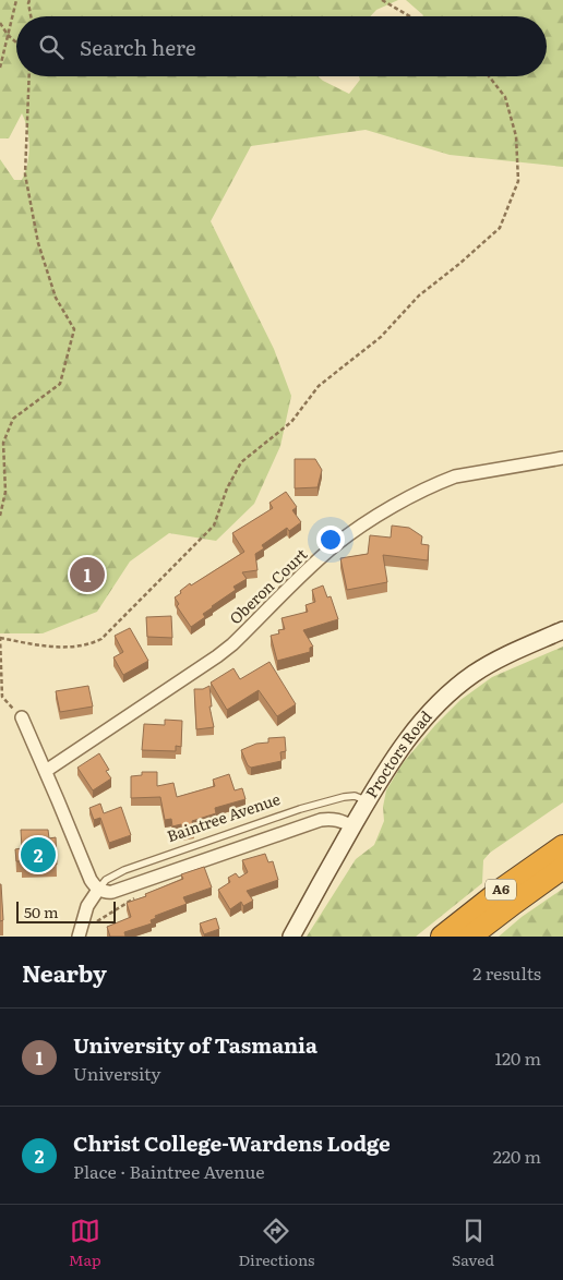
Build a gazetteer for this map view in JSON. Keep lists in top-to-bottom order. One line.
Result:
{"streets":{"highway":["A6"],"street":["Oberon Court","Proctors Road"],"lane":["Baintree Avenue"]},"crossings":[["Proctors Road","Baintree Avenue"]],"scale_bar":"50 m","page":{"search":"Search here","pins":["1","2"],"scale":"50 m","heading":["Nearby","2 results"],"list":[{"mark":"1","name":"University of Tasmania","note":"University","value":"120 m"},{"mark":"2","name":"Christ College-Wardens Lodge","note":"Place · Baintree Avenue","value":"220 m"}],"nav":["Map","Directions","Saved"]}}
